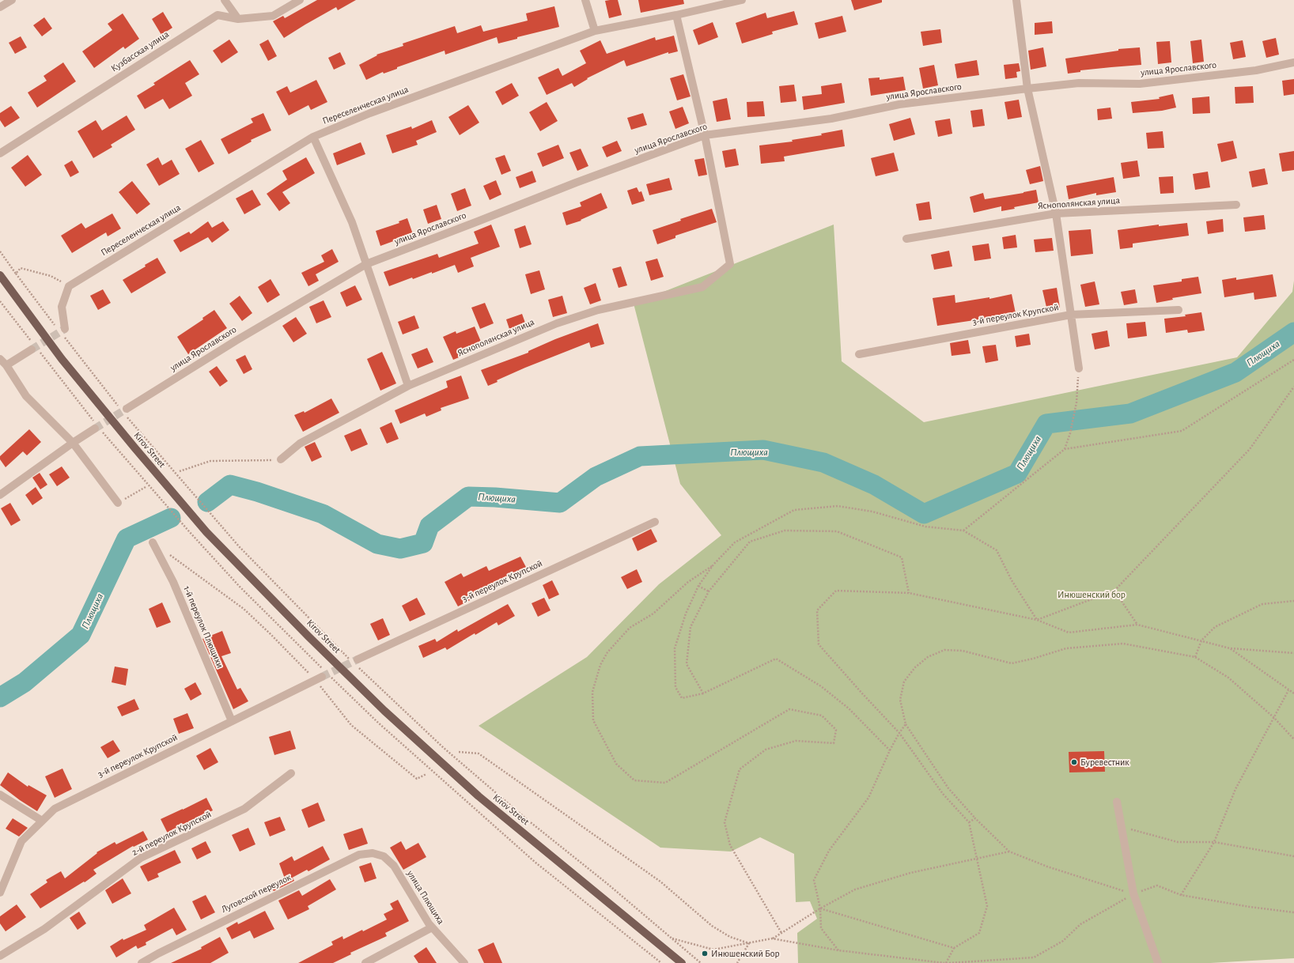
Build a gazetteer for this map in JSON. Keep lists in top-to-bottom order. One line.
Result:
{"streets":{"main road":["Kirov Street"],"street":["Кузбасская улица","улица Ярославского","Переселенческая улица","Яснополянская улица","3-й переулок Крупской","1-й переулок Плющихи","2-й переулок Крупской","Луговской переулок","улица Плющиха"]},"crossings":[["улица Ярославского","Яснополянская улица"],["3-й переулок Крупской","1-й переулок Плющихи"],["Луговской переулок","улица Плющиха"]],"water":["Плющиха"],"parks":["Инюшенский бор"],"places":["Буревестник","Инюшенский Бор"]}
